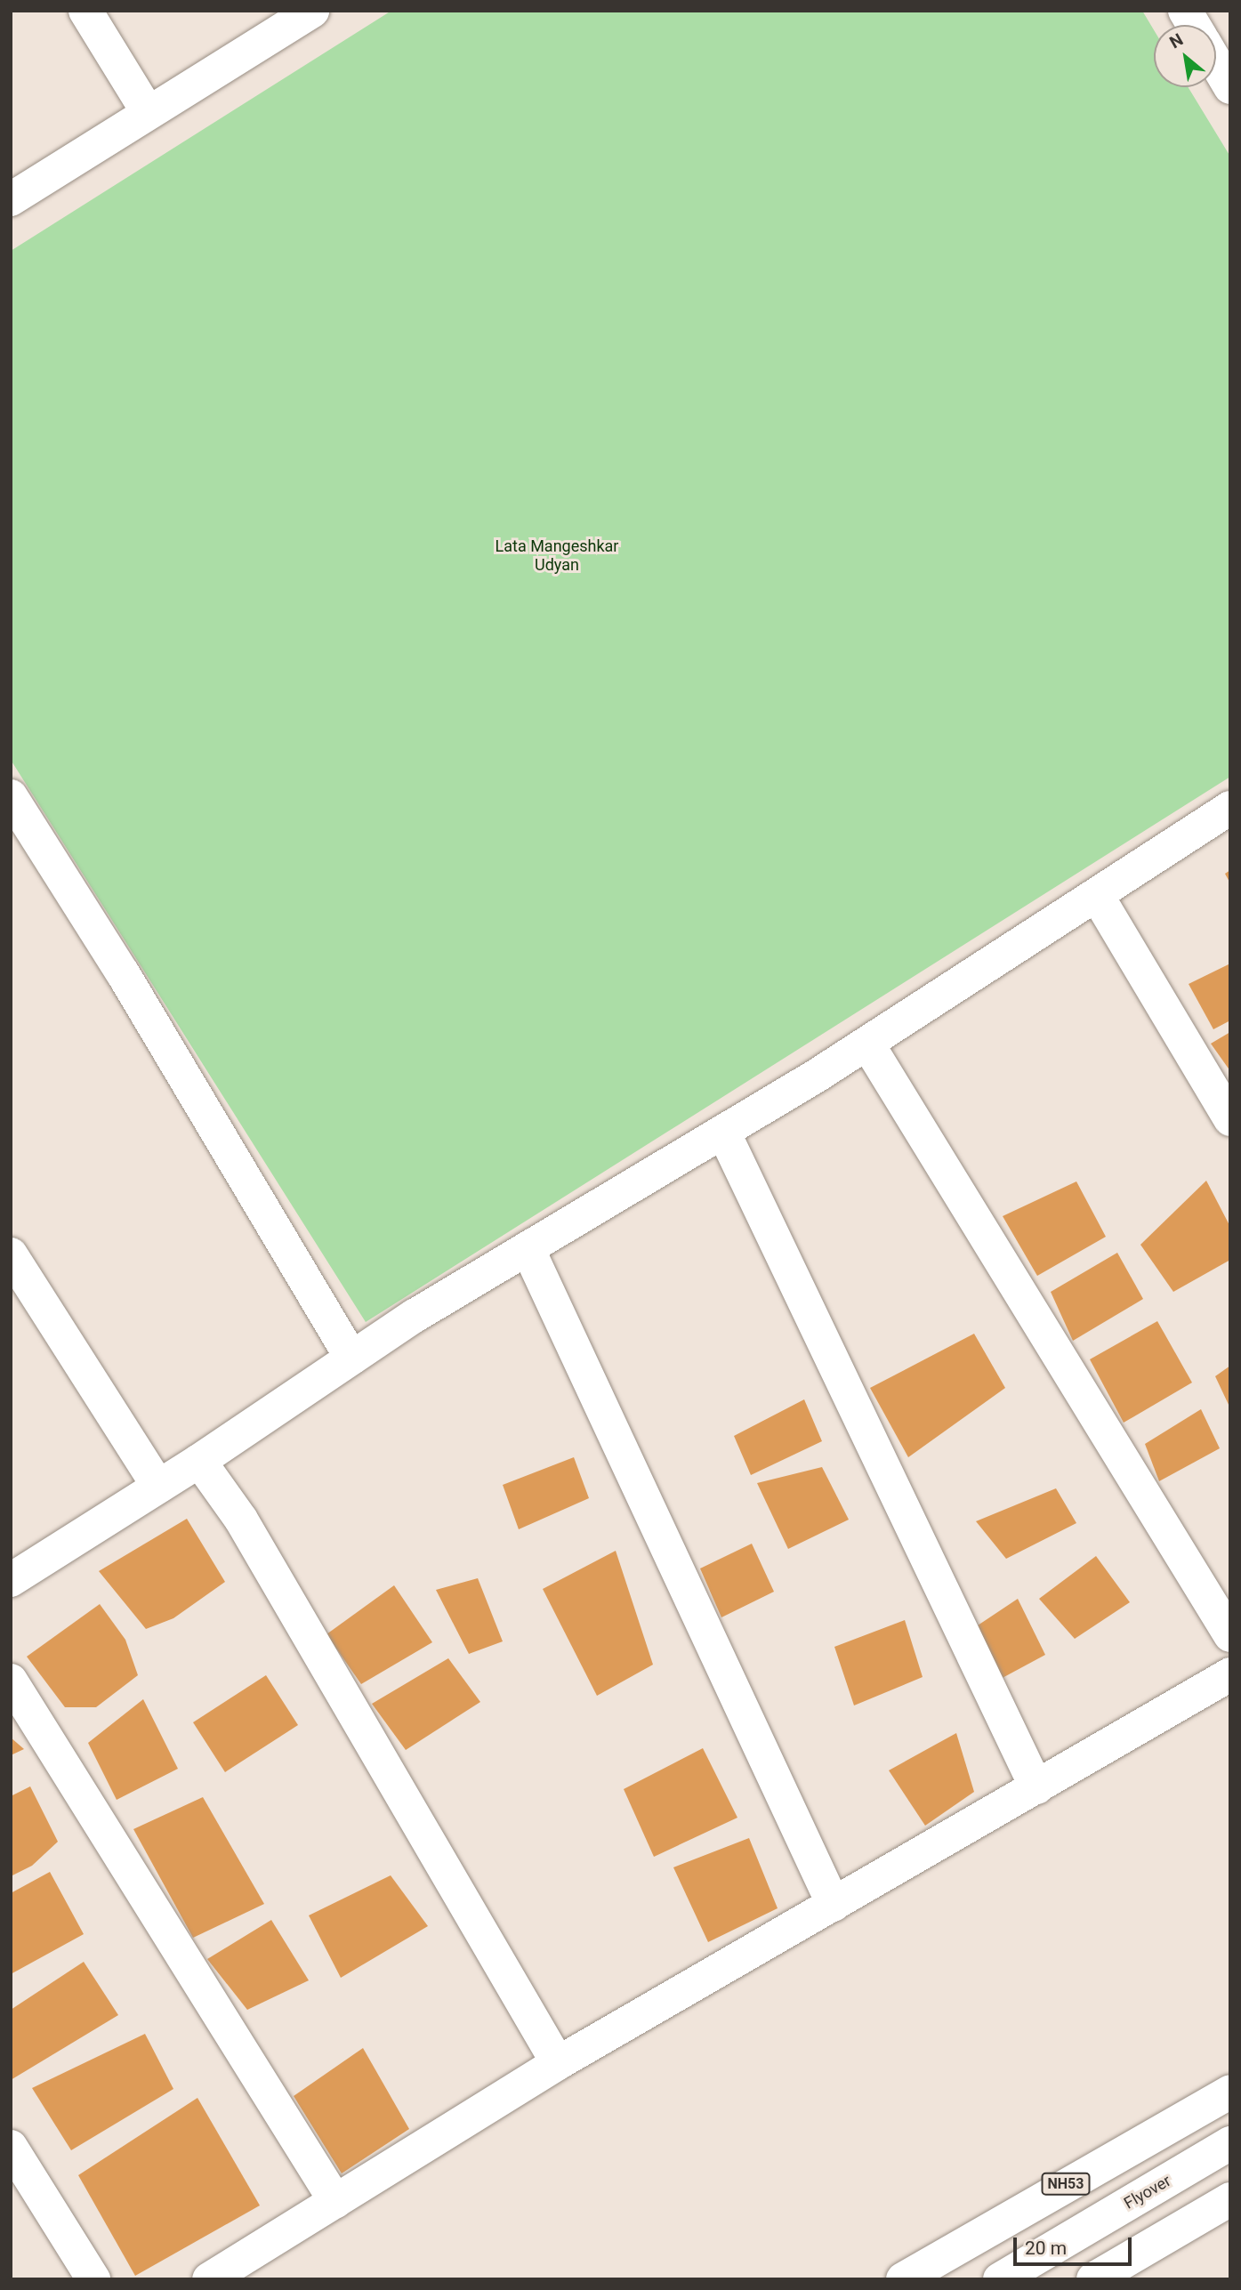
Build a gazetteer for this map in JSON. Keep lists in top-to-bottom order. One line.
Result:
{"streets":{"main road":["NH53","Flyover"]},"parks":["Lata Mangeshkar Udyan"],"scale_bar":"20 m","north":"top left"}
